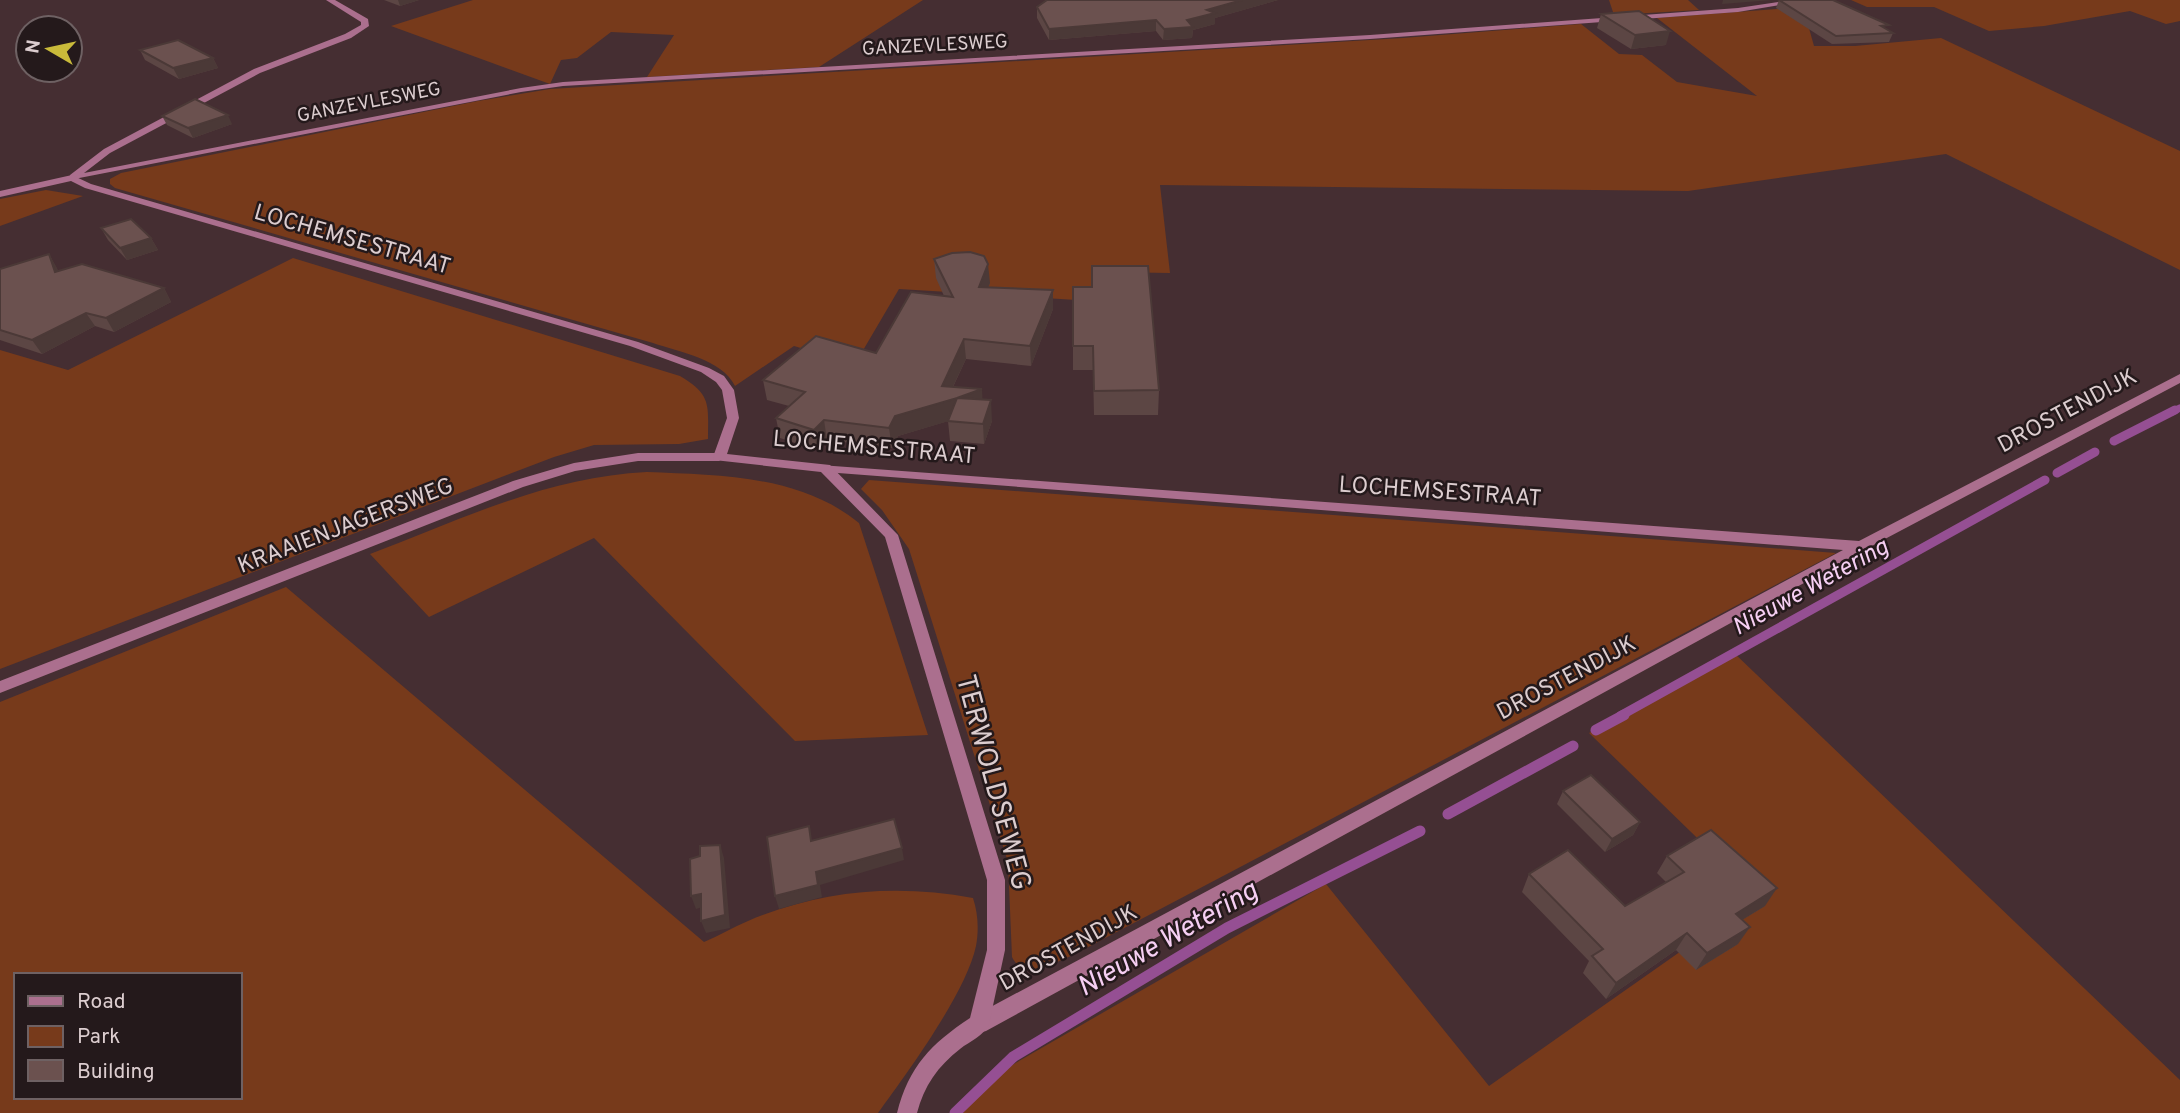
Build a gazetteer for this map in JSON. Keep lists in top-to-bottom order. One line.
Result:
{"streets":{"street":["GANZEVLESWEG","LOCHEMSESTRAAT","DROSTENDIJK","KRAAIENJAGERSWEG","TERWOLDSEWEG"]},"crossings":[["GANZEVLESWEG","LOCHEMSESTRAAT"],["LOCHEMSESTRAAT","DROSTENDIJK"],["LOCHEMSESTRAAT","KRAAIENJAGERSWEG"],["LOCHEMSESTRAAT","TERWOLDSEWEG"],["DROSTENDIJK","TERWOLDSEWEG"]],"water":["Nieuwe Wetering"],"legend":["Road","Park","Building"],"north":"left"}
